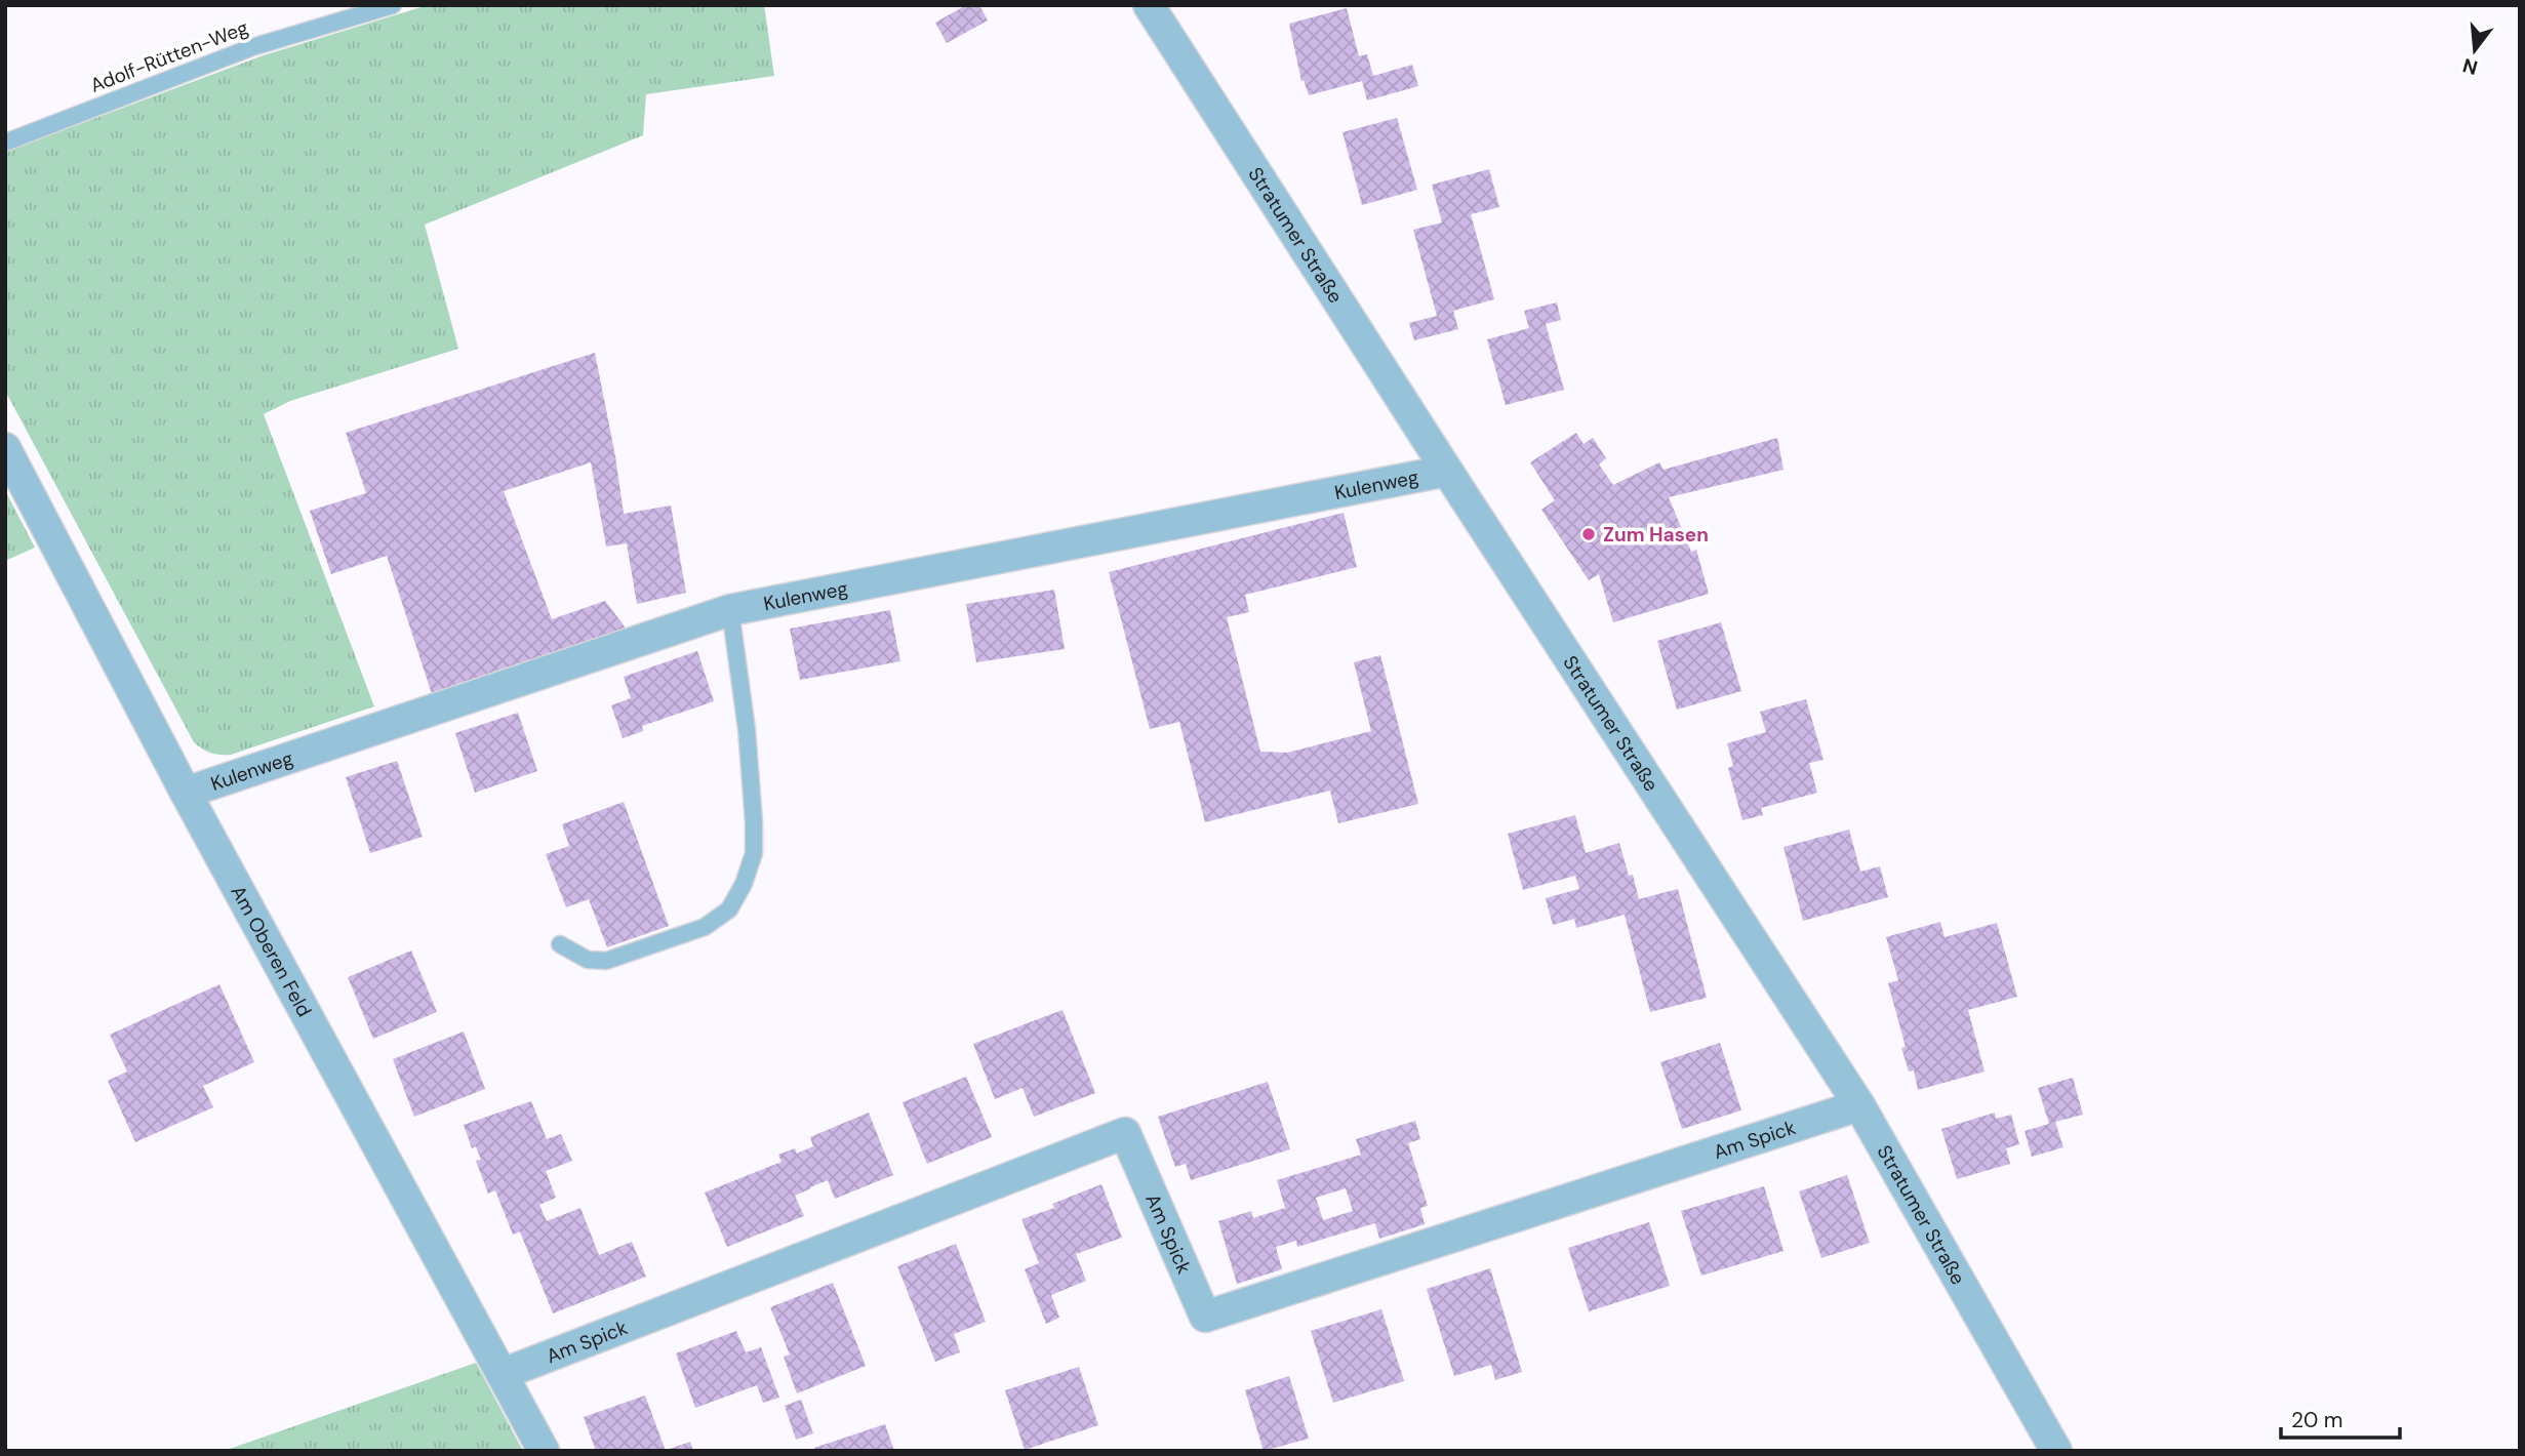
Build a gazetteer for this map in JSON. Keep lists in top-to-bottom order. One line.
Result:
{"streets":{"street":["Stratumer Straße","Kulenweg","Am Oberen Feld","Am Spick"],"lane":["Adolf-Rütten-Weg"]},"crossings":[["Stratumer Straße","Kulenweg"],["Stratumer Straße","Am Spick"],["Kulenweg","Am Oberen Feld"],["Am Oberen Feld","Am Spick"]],"places":["Zum Hasen"],"scale_bar":"20 m","north":"bottom"}
